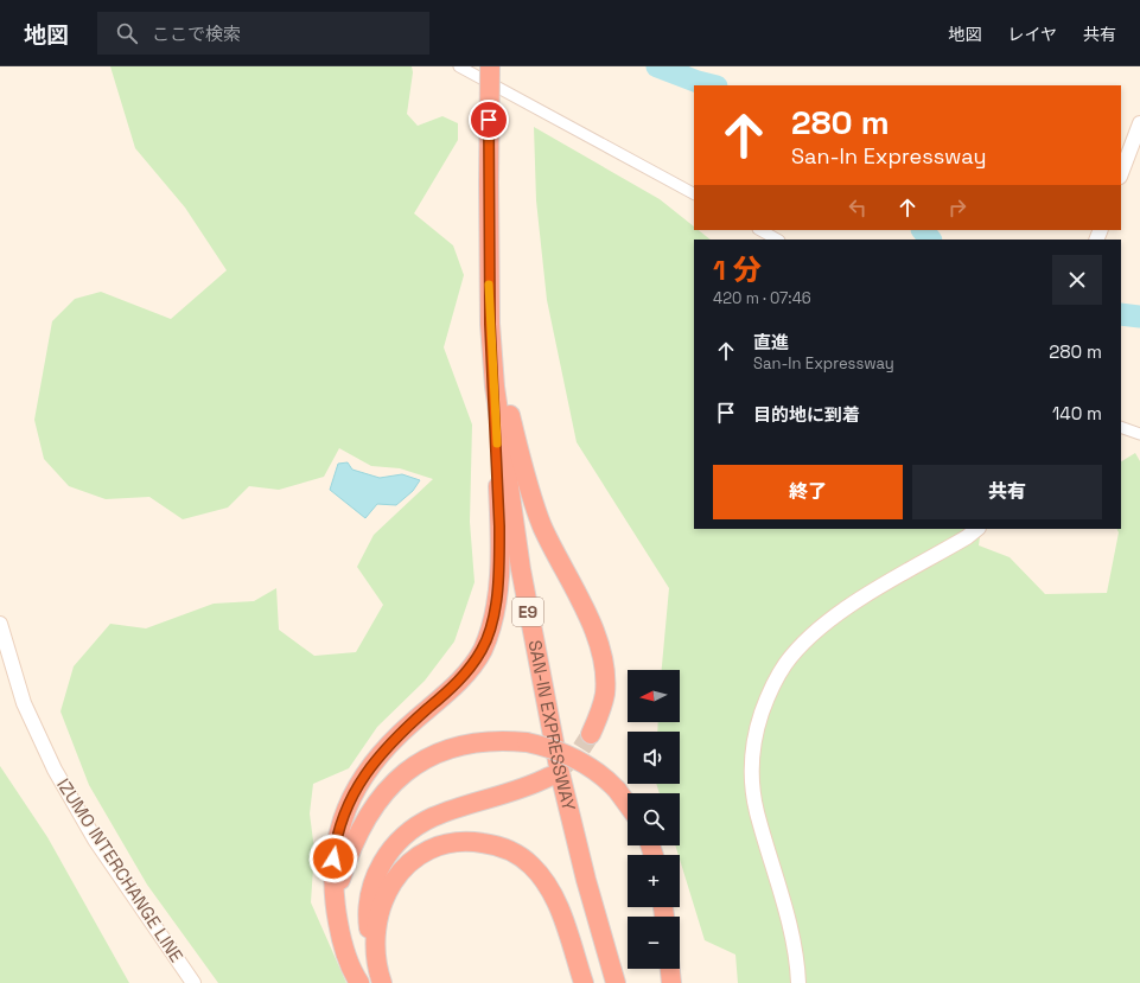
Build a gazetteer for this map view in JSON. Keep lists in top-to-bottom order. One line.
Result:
{"streets":{"highway":["E9","SAN-IN EXPRESSWAY"],"street":["IZUMO INTERCHANGE LINE"]},"north":"left","page":{"header":"地図","search":"ここで検索","nav":["地図","レイヤ","共有"],"turn":["280 m","San-In Expressway"],"heading":["1 分","420 m · 07:46"],"list":[{"name":"直進","note":"San-In Expressway","value":"280 m"},{"name":"目的地に到着","value":"140 m"}],"buttons":["終了","共有"],"map_buttons":["+","−"]}}
